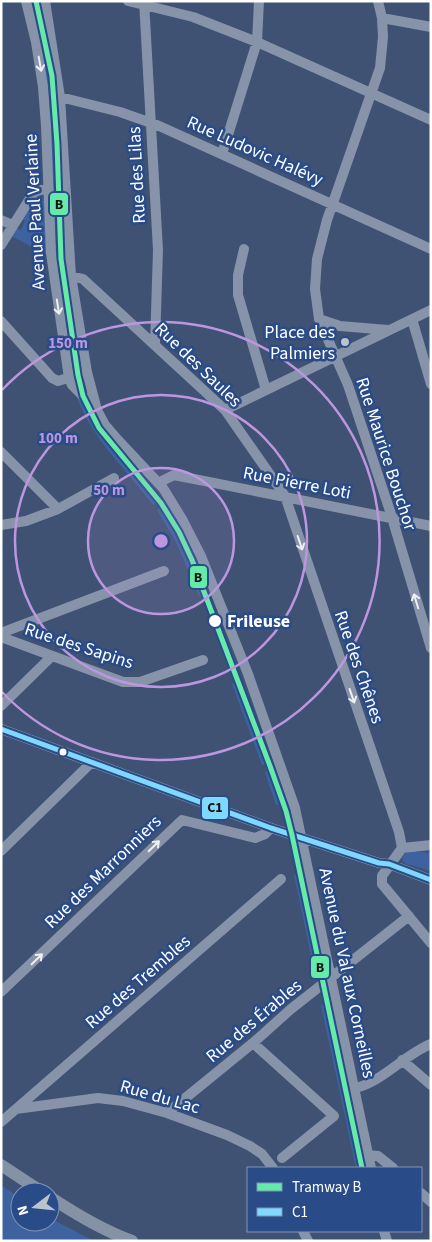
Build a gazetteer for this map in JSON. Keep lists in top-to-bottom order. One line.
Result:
{"streets":{"street":["Rue Ludovic Halévy","Rue des Lilas","Avenue Paul Verlaine","Rue des Saules","Rue Maurice Bouchor","Rue Pierre Loti","Rue des Sapins","Rue des Chênes","Rue des Marronniers","Avenue du Val aux Corneilles","Rue des Trembles","Rue des Érables","Rue du Lac"]},"crossings":[["Rue Ludovic Halévy","Rue des Lilas"],["Rue Ludovic Halévy","Avenue Paul Verlaine"],["Rue Ludovic Halévy","Rue Maurice Bouchor"],["Rue des Lilas","Rue des Saules"],["Avenue Paul Verlaine","Rue des Saules"],["Avenue Paul Verlaine","Rue Pierre Loti"],["Avenue Paul Verlaine","Avenue du Val aux Corneilles"],["Rue des Saules","Rue Pierre Loti"],["Rue des Saules","Rue des Chênes"],["Rue Maurice Bouchor","Rue Pierre Loti"],["Rue Pierre Loti","Rue des Chênes"],["Rue Pierre Loti","Avenue du Val aux Corneilles"],["Avenue du Val aux Corneilles","Rue des Érables"],["Rue des Trembles","Rue du Lac"],["Rue des Érables","Rue du Lac"]],"one_way":["Rue des Chênes","Rue des Marronniers"],"places":["Place des Palmiers","Frileuse"],"lines":["tram line B","transit line C1"],"legend":["Tramway B","C1"],"north":"left","rings":["150 m","100 m","50 m"]}
